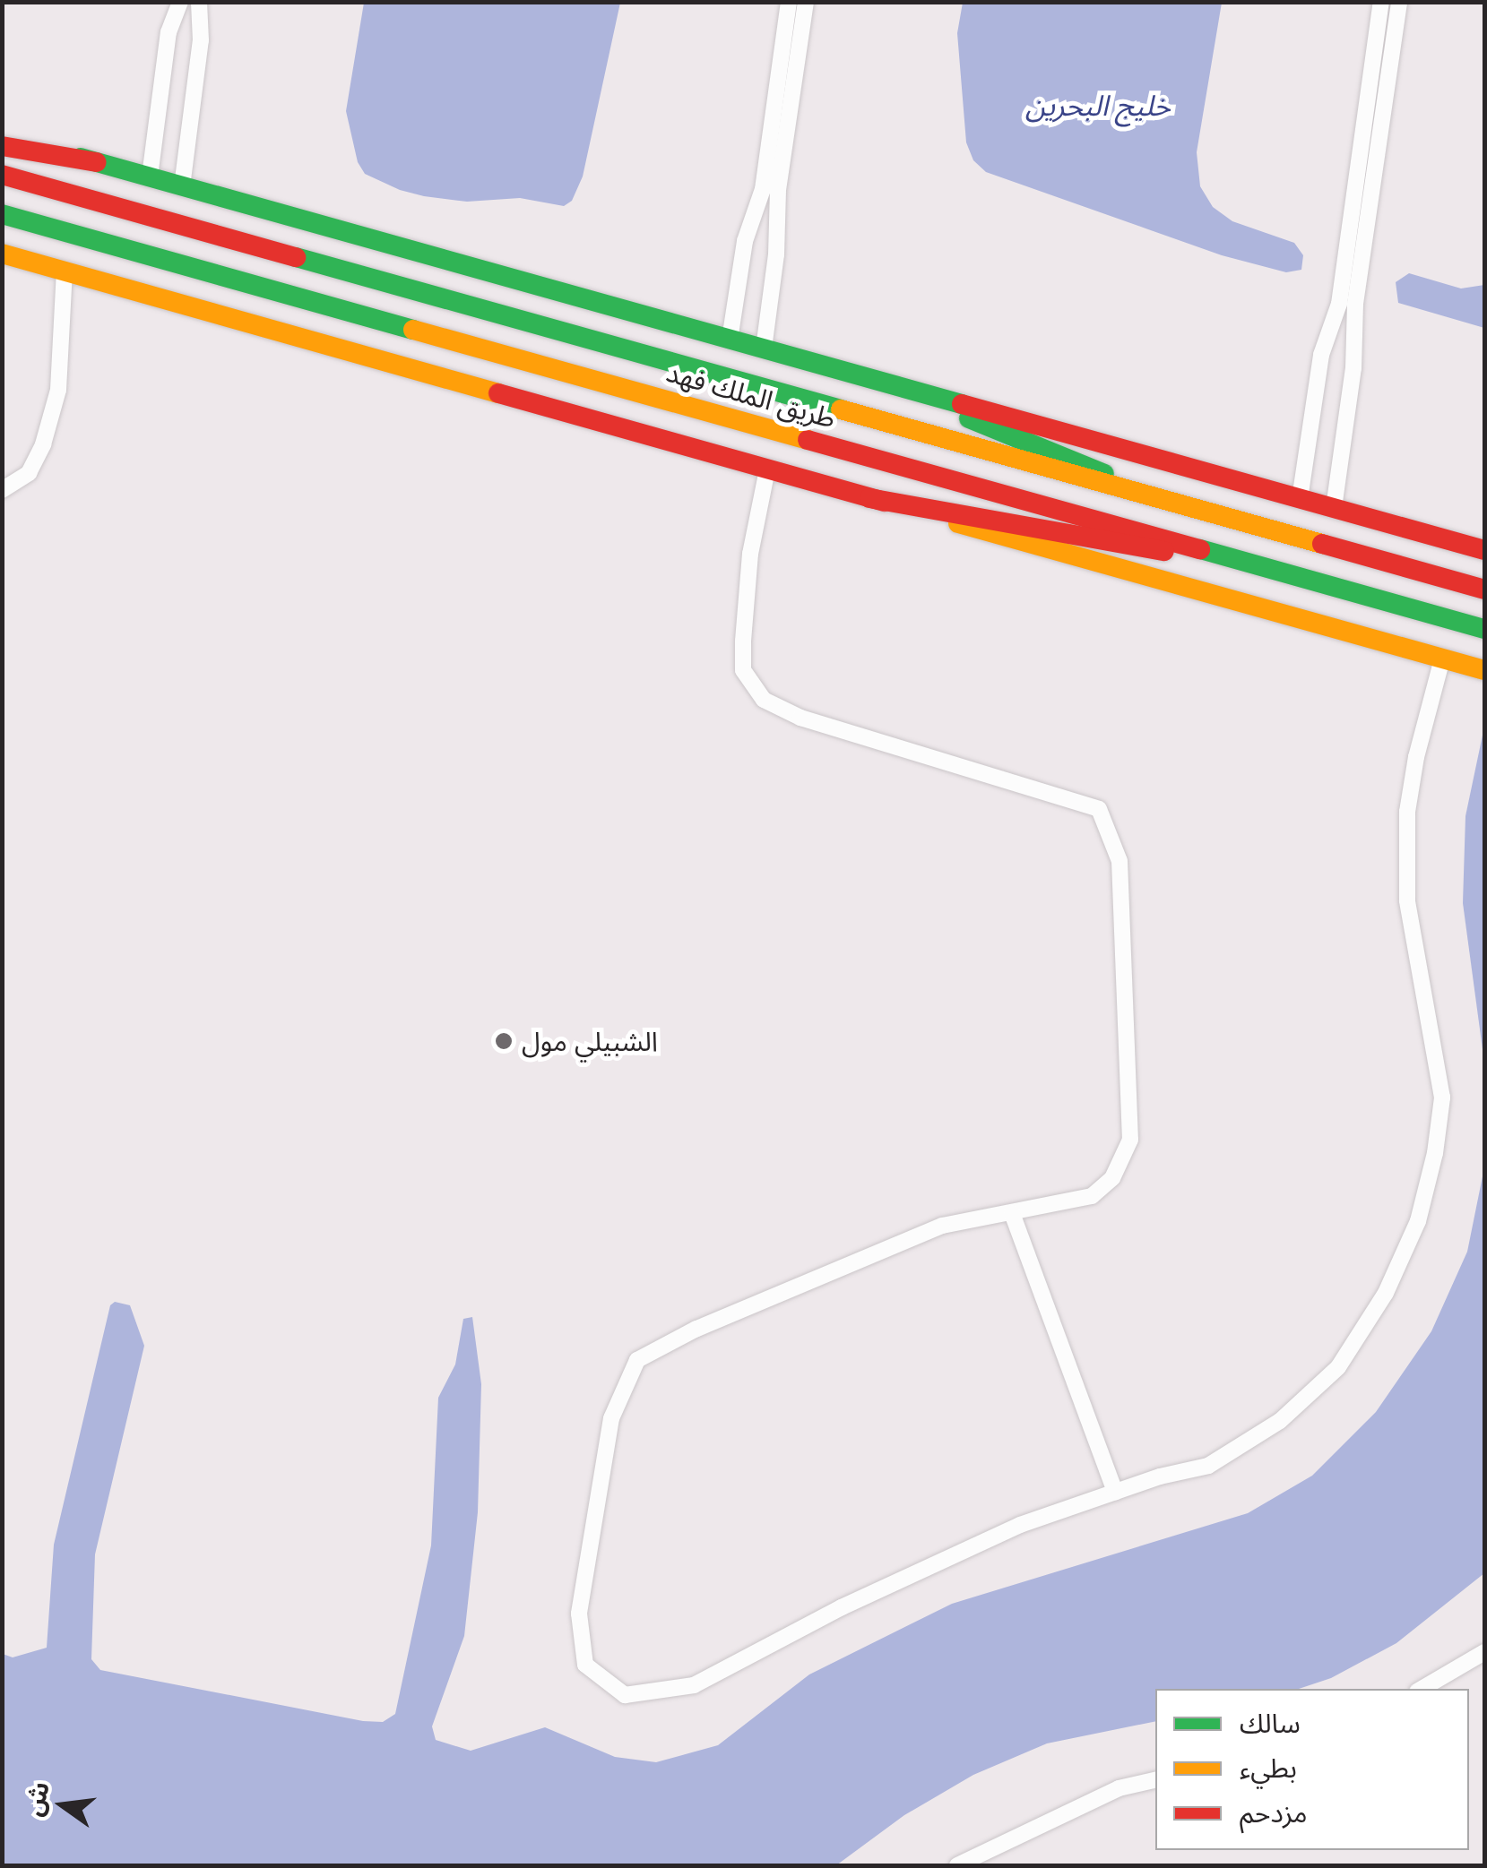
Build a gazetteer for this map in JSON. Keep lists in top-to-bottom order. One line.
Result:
{"streets":{"main road":["طريق الملك فهد"]},"water":["خليج البحرين"],"places":["الشبيلي مول"],"legend":["سالك","بطيء","مزدحم"],"north":"left"}
